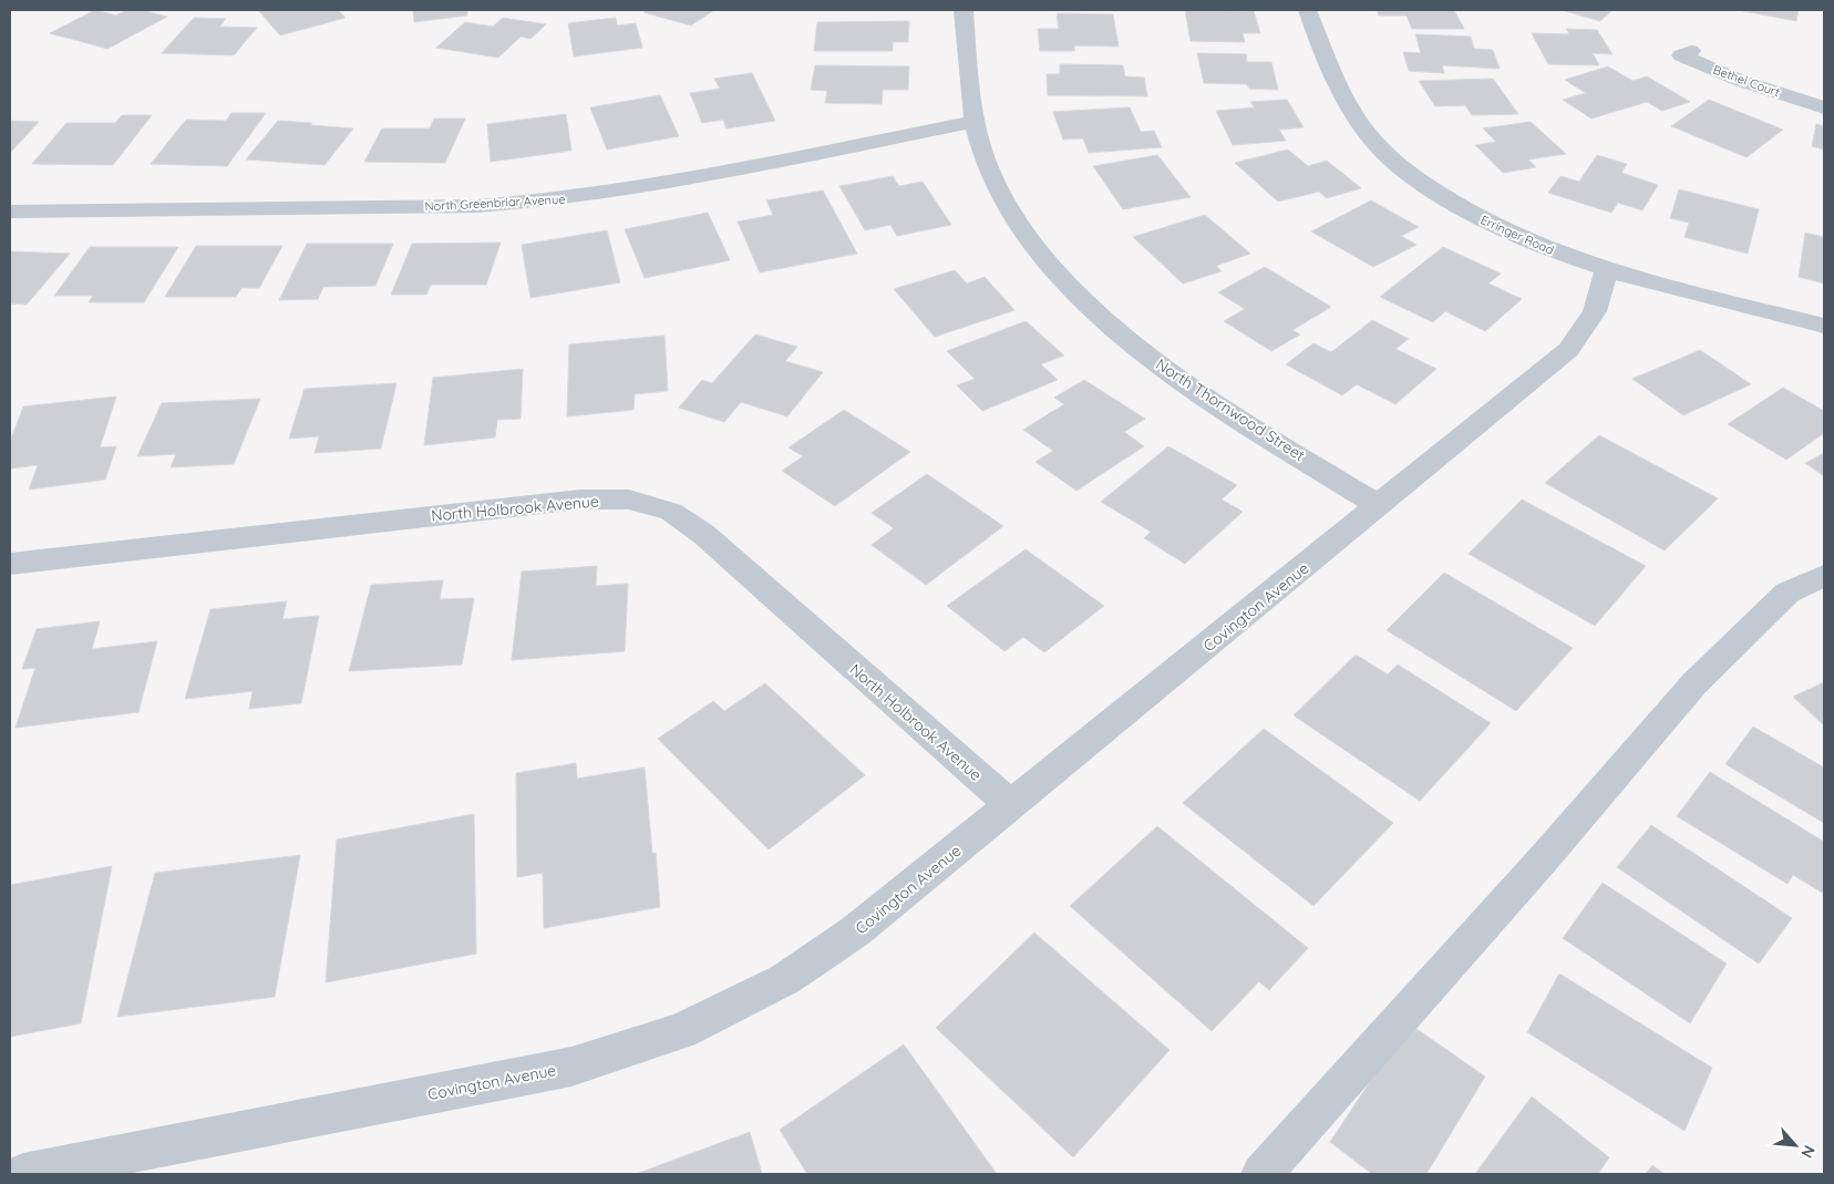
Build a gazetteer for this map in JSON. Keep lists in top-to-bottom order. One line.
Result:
{"streets":{"street":["Bethel Court","North Greenbriar Avenue","Erringer Road","North Thornwood Street","North Holbrook Avenue","Covington Avenue"]},"crossings":[["North Greenbriar Avenue","North Thornwood Street"],["Erringer Road","Covington Avenue"],["North Thornwood Street","Covington Avenue"],["North Holbrook Avenue","Covington Avenue"]],"north":"bottom right"}
